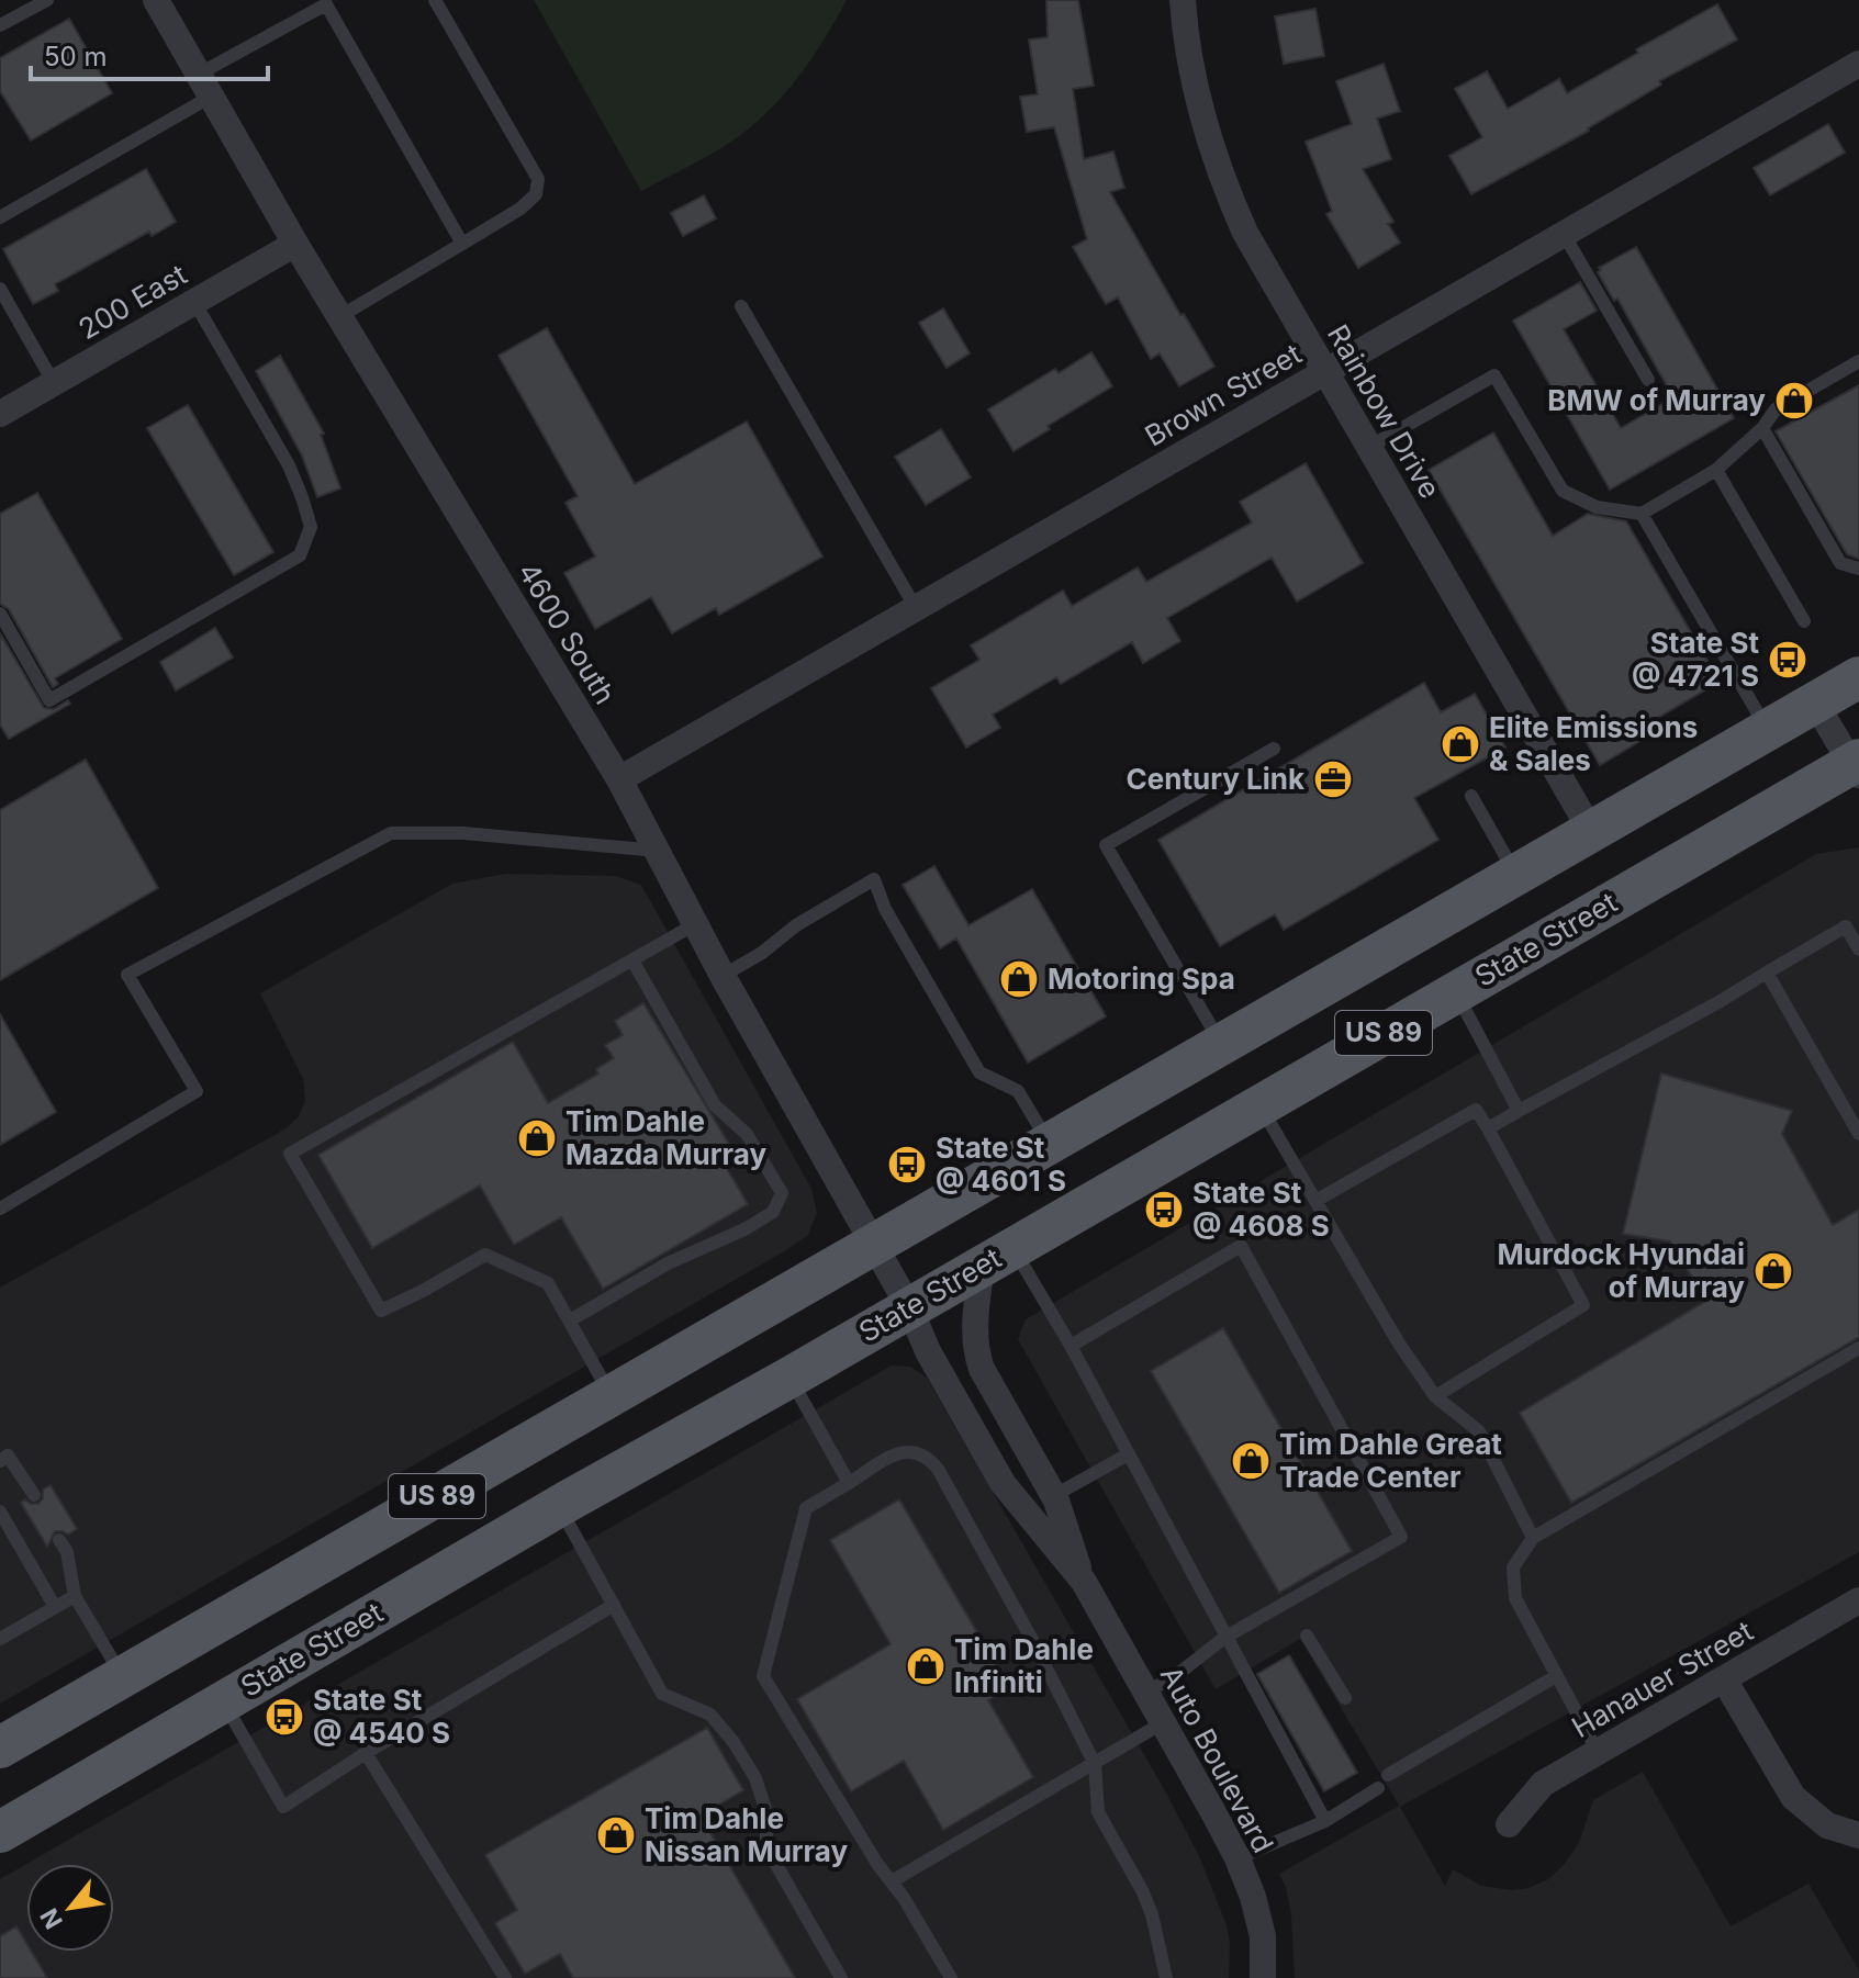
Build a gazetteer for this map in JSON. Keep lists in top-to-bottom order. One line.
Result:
{"streets":{"main road":["State Street","US 89"],"street":["200 East","Brown Street","Rainbow Drive","4600 South","Hanauer Street","Auto Boulevard"]},"crossings":[["200 East","4600 South"],["Brown Street","Rainbow Drive"],["Brown Street","4600 South"],["Rainbow Drive","US 89"],["4600 South","State Street"],["4600 South","US 89"],["4600 South","Auto Boulevard"],["State Street","Auto Boulevard"]],"places":{"shop":["BMW of Murray","Elite Emissions & Sales","Motoring Spa","Tim Dahle Mazda Murray","Murdock Hyundai of Murray","Tim Dahle Great Trade Center","Tim Dahle Infiniti","Tim Dahle Nissan Murray"],"bus stop":["State St @ 4721 S","State St @ 4601 S","State St @ 4608 S","State St @ 4540 S"],"office":["Century Link"]},"scale_bar":"50 m","north":"bottom left"}
